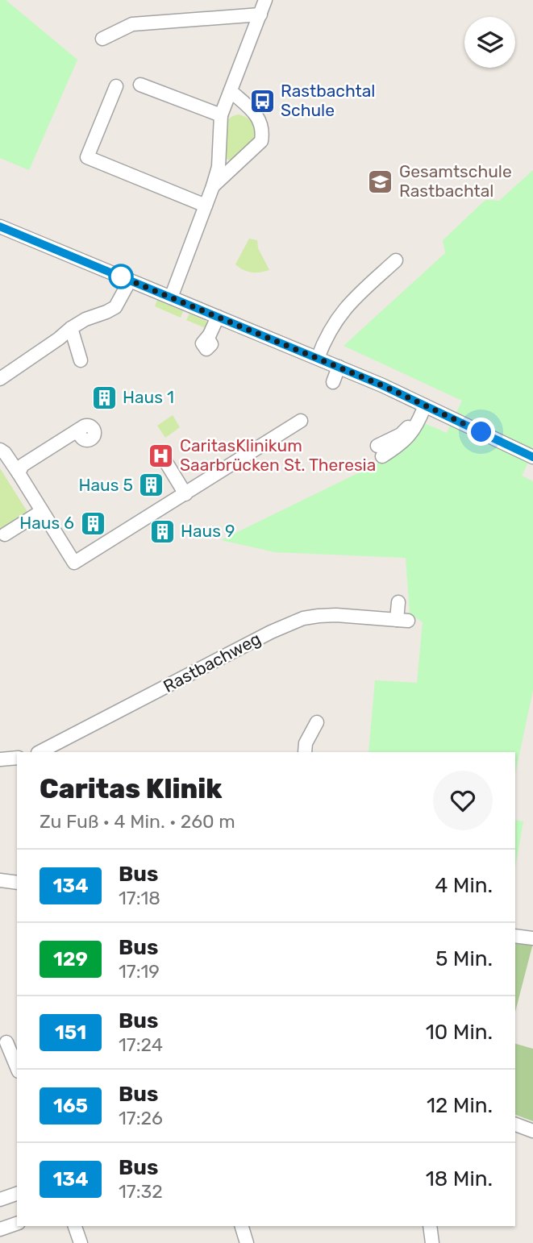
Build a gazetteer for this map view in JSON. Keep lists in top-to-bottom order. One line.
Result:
{"streets":{"street":["Rastbachweg"]},"places":{"bus stop":["Rastbachtal Schule"],"school or university":["Gesamtschule Rastbachtal"],"building":["Haus 1","Haus 5","Haus 6","Haus 9"],"hospital":["CaritasKlinikum Saarbrücken St. Theresia"]},"lines":["bus line 134"],"page":{"heading":["Caritas Klinik","Zu Fuß · 4 Min. · 260 m"],"list":[{"mark":"134","name":"Bus","note":"17:18","value":"4 Min."},{"mark":"129","name":"Bus","note":"17:19","value":"5 Min."},{"mark":"151","name":"Bus","note":"17:24","value":"10 Min."},{"mark":"165","name":"Bus","note":"17:26","value":"12 Min."},{"mark":"134","name":"Bus","note":"17:32","value":"18 Min."}]}}
